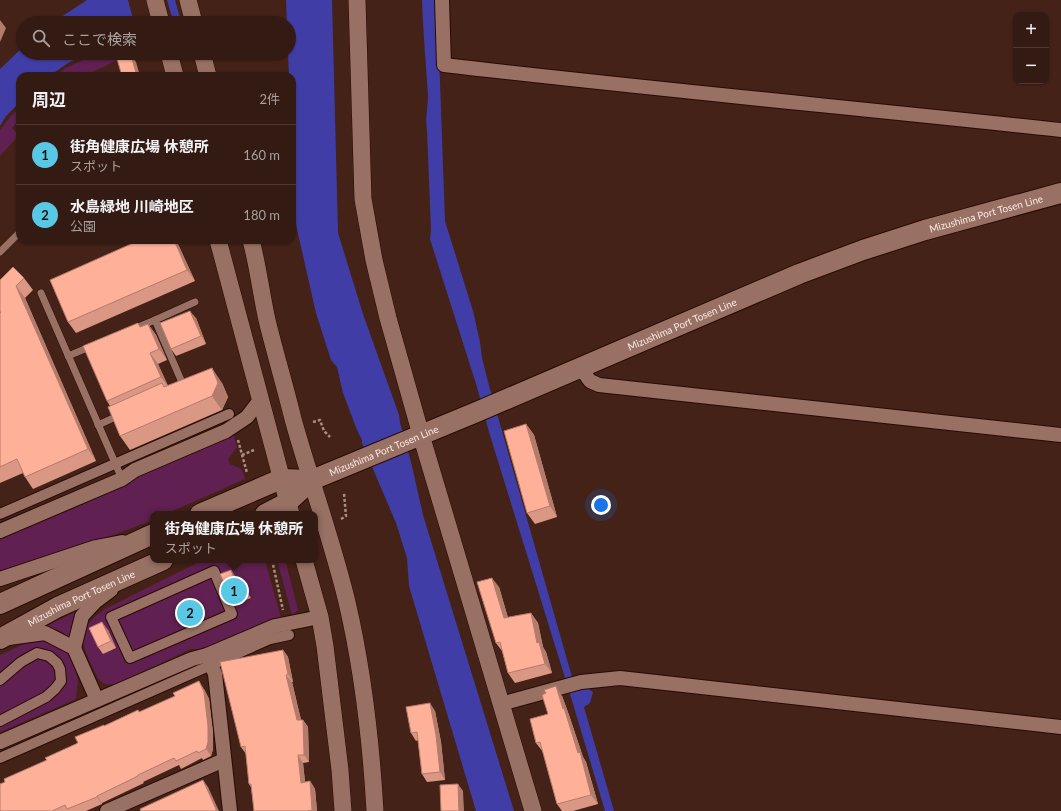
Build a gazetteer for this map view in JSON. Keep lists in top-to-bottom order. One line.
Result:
{"streets":{"main road":["Mizushima Port Tosen Line"]},"page":{"map_buttons":["+","−"],"search":"ここで検索","heading":["周辺","2件"],"list":[{"mark":"1","name":"街角健康広場 休憩所","note":"スポット","value":"160 m"},{"mark":"2","name":"水島緑地 川崎地区","note":"公園","value":"180 m"}],"popup":["街角健康広場 休憩所","スポット"],"pins":["1","2"]}}
